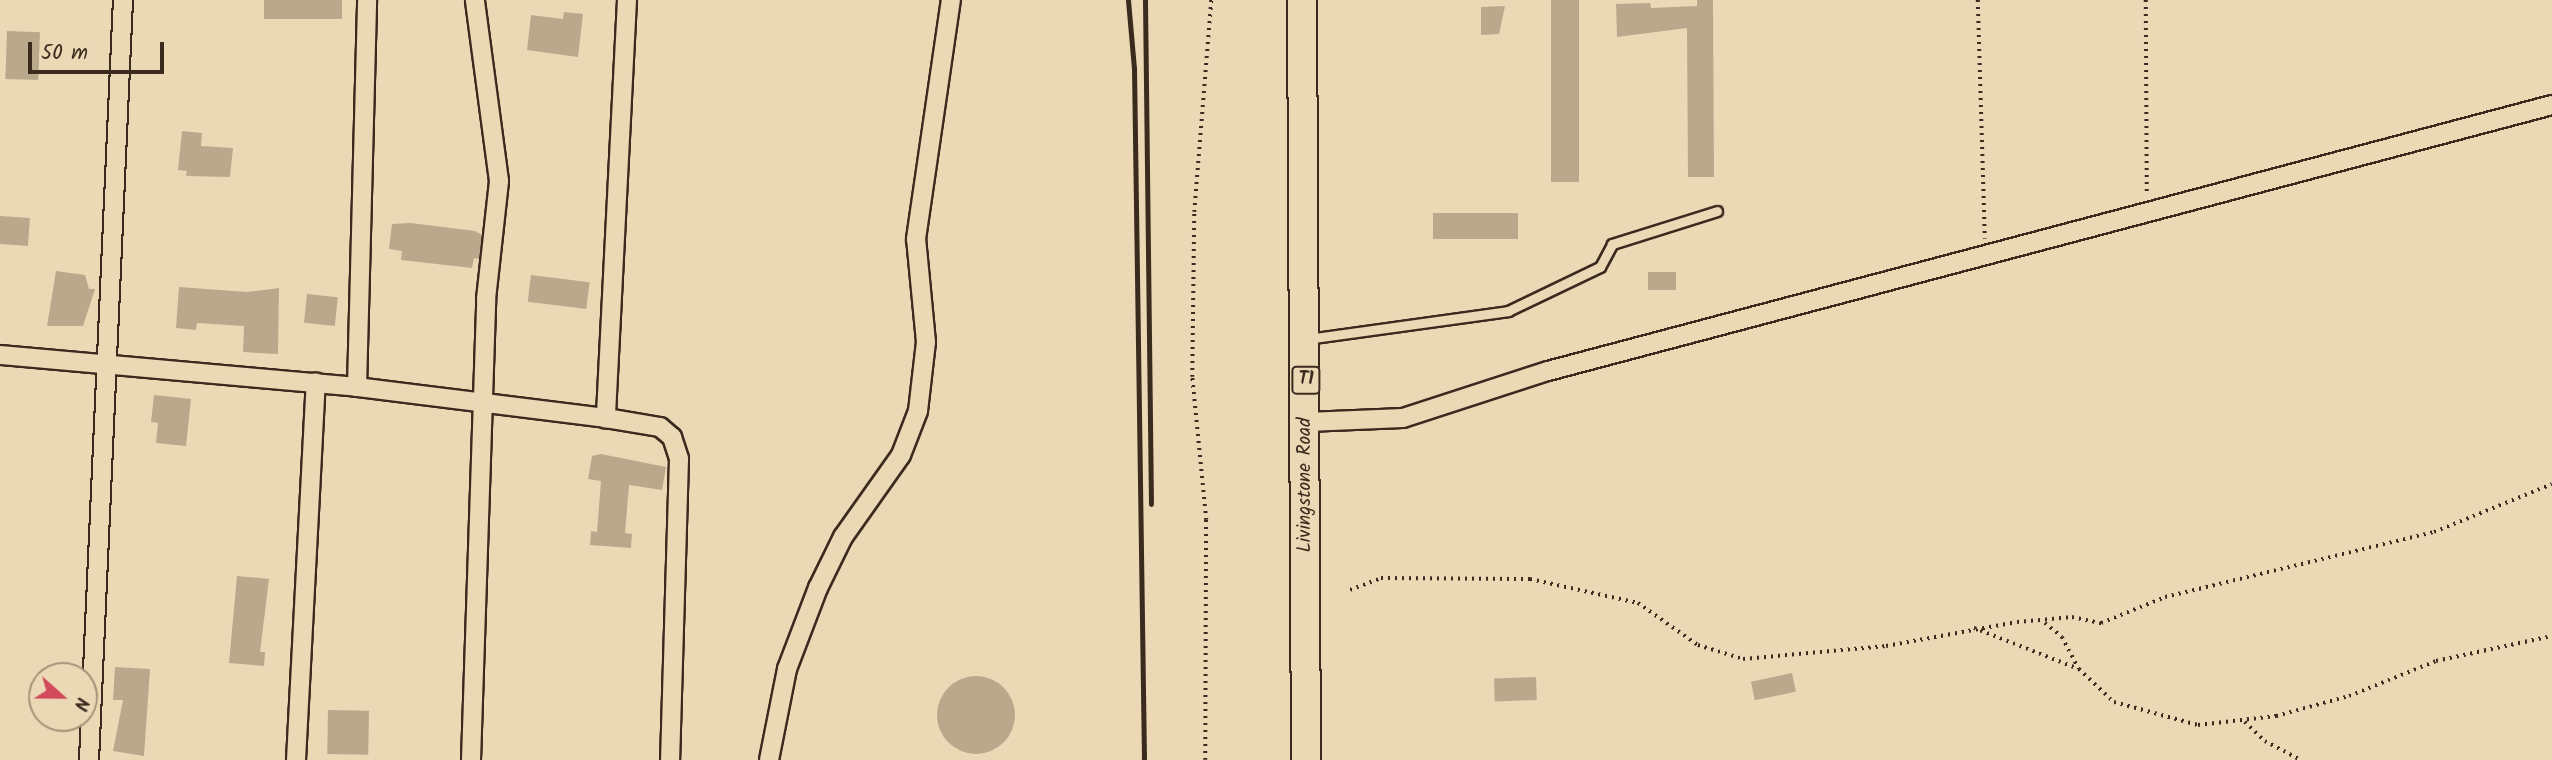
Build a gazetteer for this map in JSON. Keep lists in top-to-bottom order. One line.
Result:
{"streets":{"highway":["T1","Livingstone Road"]},"scale_bar":"50 m","north":"right"}
